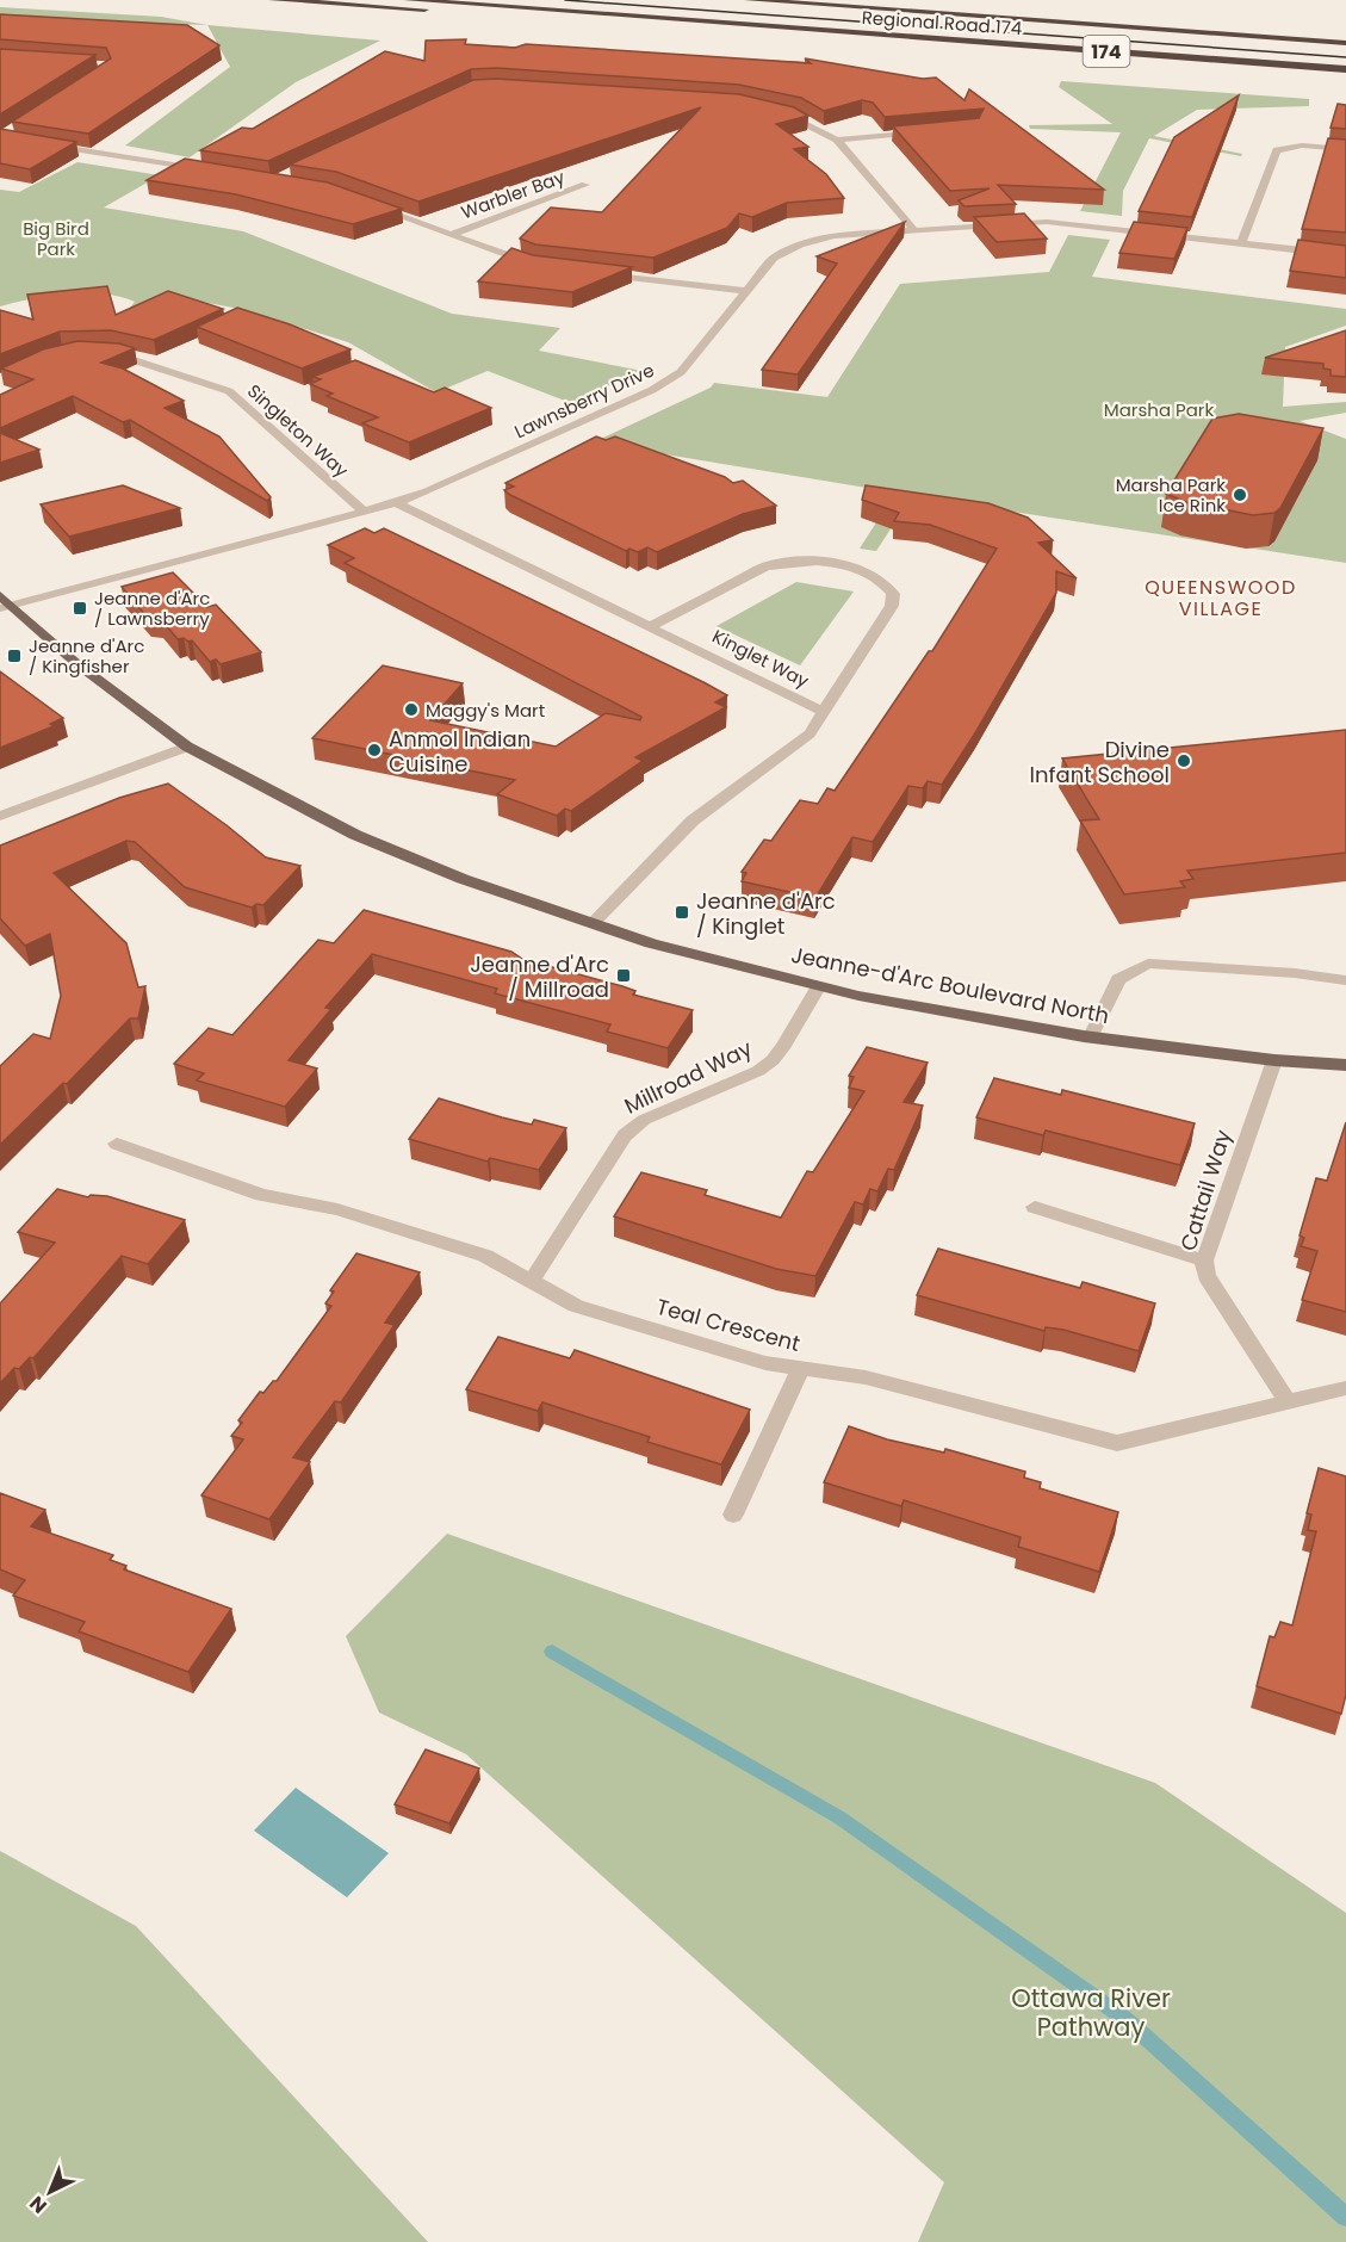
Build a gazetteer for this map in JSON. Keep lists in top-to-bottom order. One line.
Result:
{"streets":{"highway":["Regional Road 174","174"],"main road":["Jeanne-d'Arc Boulevard North"],"street":["Warbler Bay","Lawnsberry Drive","Singleton Way","Kinglet Way","Millroad Way","Cattail Way","Teal Crescent"]},"crossings":[["Lawnsberry Drive","Singleton Way"],["Lawnsberry Drive","Kinglet Way"],["Lawnsberry Drive","Jeanne-d'Arc Boulevard North"],["Kinglet Way","Jeanne-d'Arc Boulevard North"],["Jeanne-d'Arc Boulevard North","Millroad Way"],["Jeanne-d'Arc Boulevard North","Cattail Way"],["Millroad Way","Teal Crescent"],["Cattail Way","Teal Crescent"]],"districts":["QUEENSWOOD VILLAGE"],"parks":["Big Bird Park","Marsha Park","Ottawa River Pathway"],"places":{"other":["Marsha Park Ice Rink","Maggy's Mart","Anmol Indian Cuisine","Divine Infant School"],"transit":["Jeanne d'Arc / Lawnsberry","Jeanne d'Arc / Kingfisher","Jeanne d'Arc / Kinglet","Jeanne d'Arc / Millroad"]},"north":"bottom left"}
